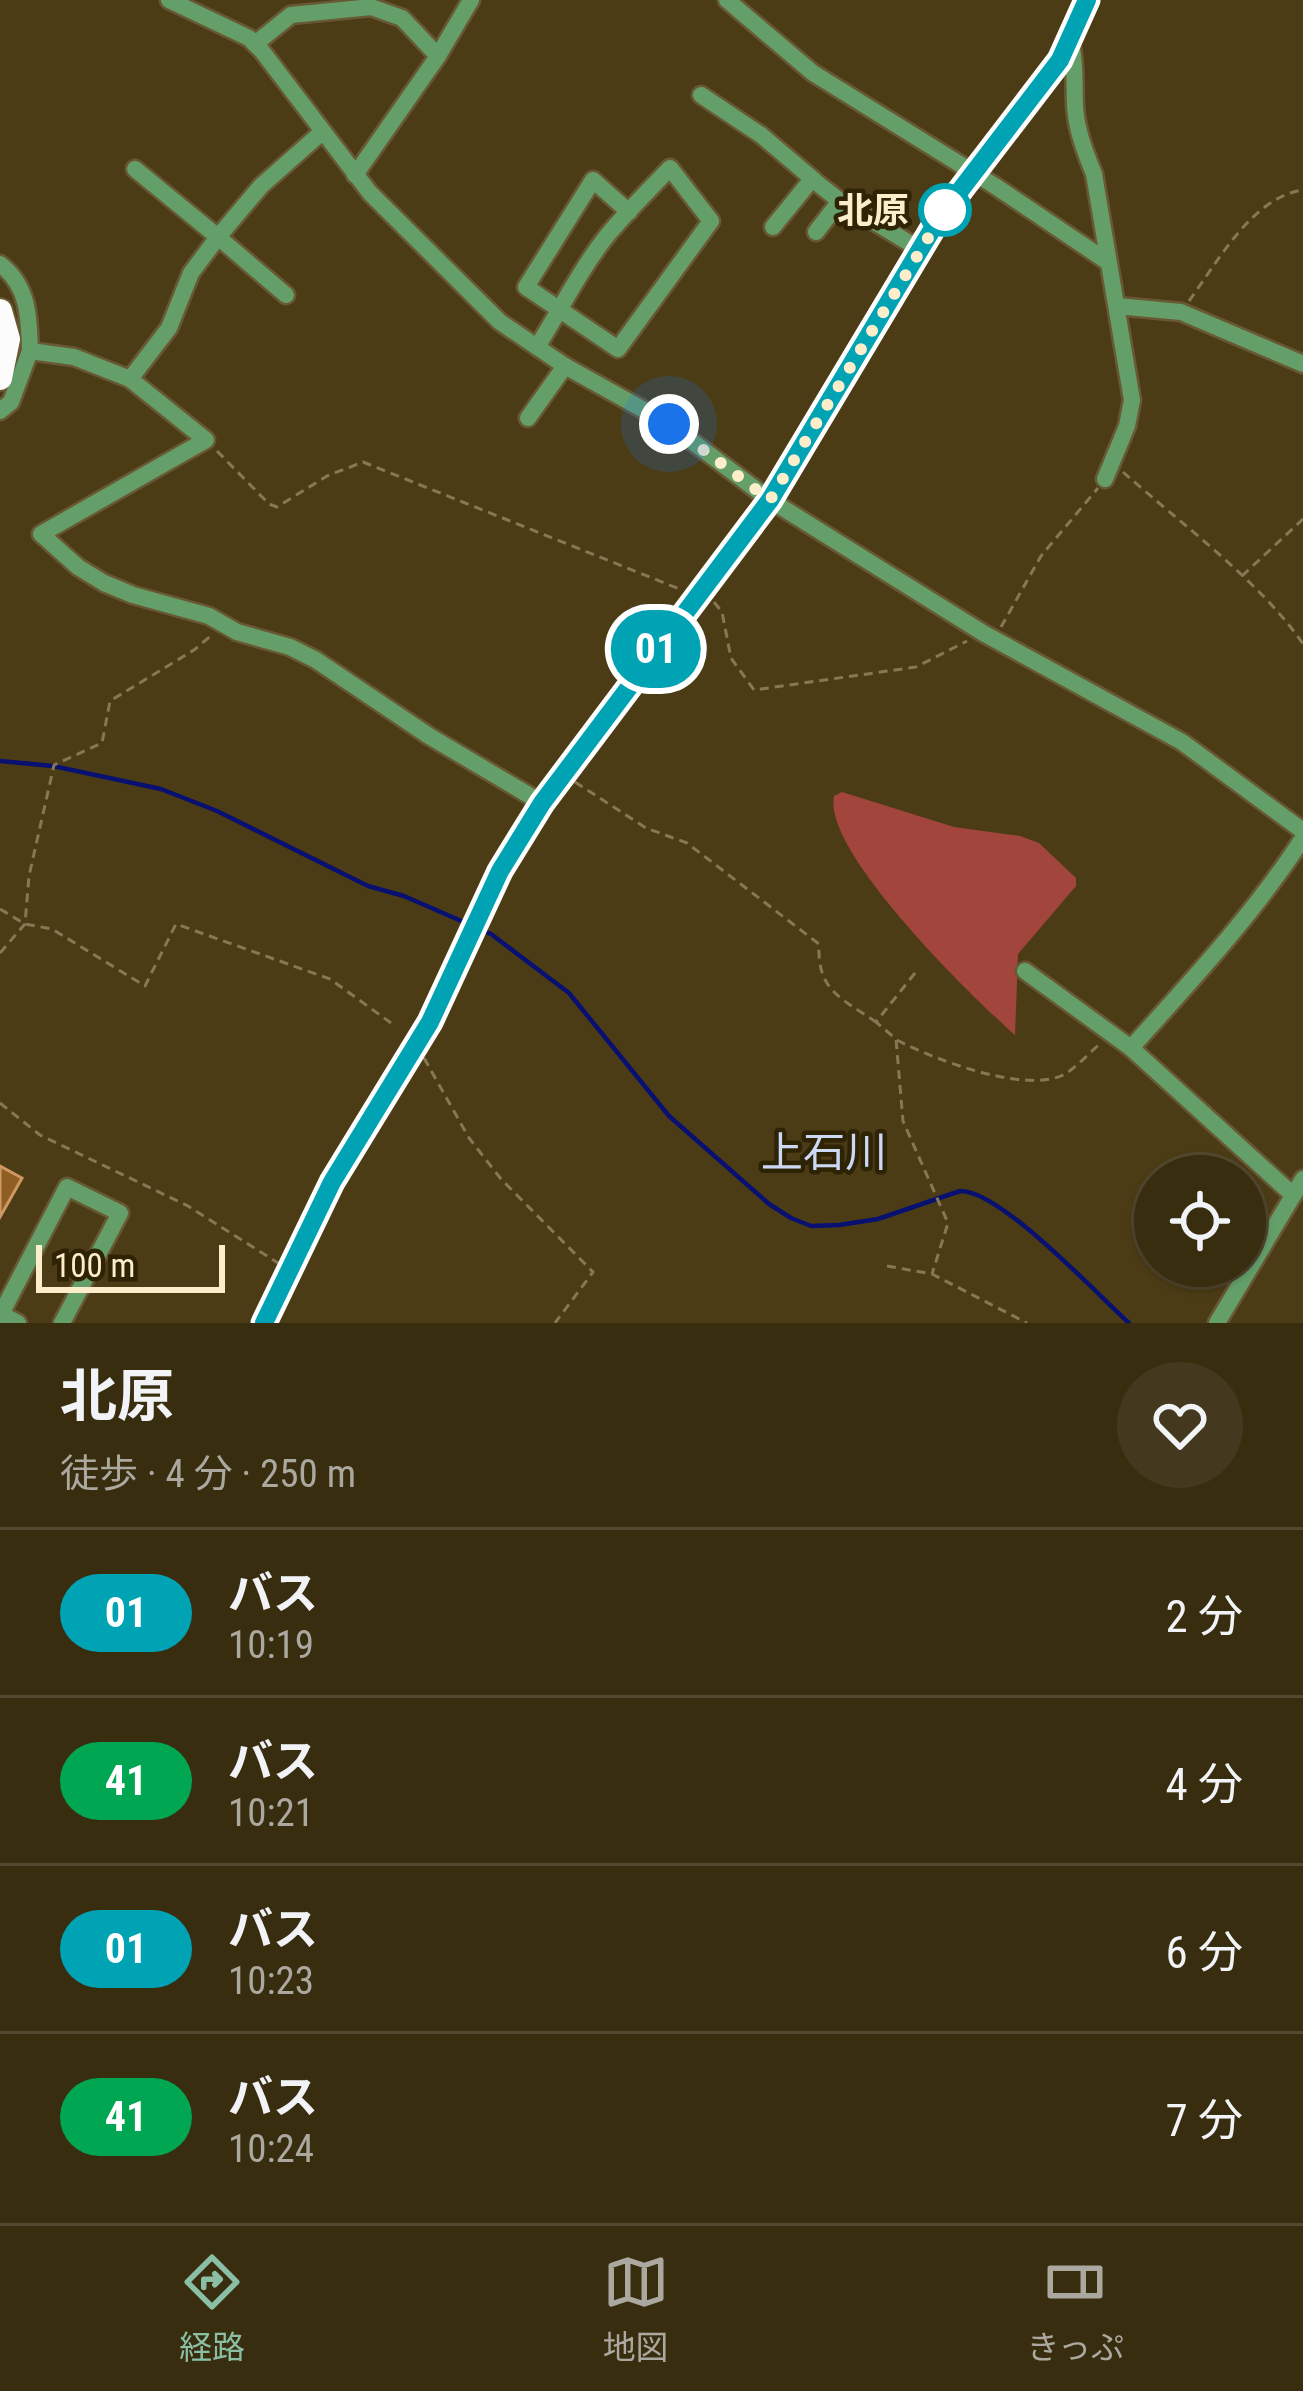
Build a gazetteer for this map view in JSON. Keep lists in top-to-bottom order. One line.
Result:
{"districts":["上石川"],"places":["北原"],"lines":["bus line 01"],"scale_bar":"100 m","page":{"on_map":"01","scale":"100 m","heading":["北原","徒歩 · 4 分 · 250 m"],"list":[{"mark":"01","name":"バス","note":"10:19","value":"2 分"},{"mark":"41","name":"バス","note":"10:21","value":"4 分"},{"mark":"01","name":"バス","note":"10:23","value":"6 分"},{"mark":"41","name":"バス","note":"10:24","value":"7 分"}],"tabs":["経路","地図","きっぷ"]}}
